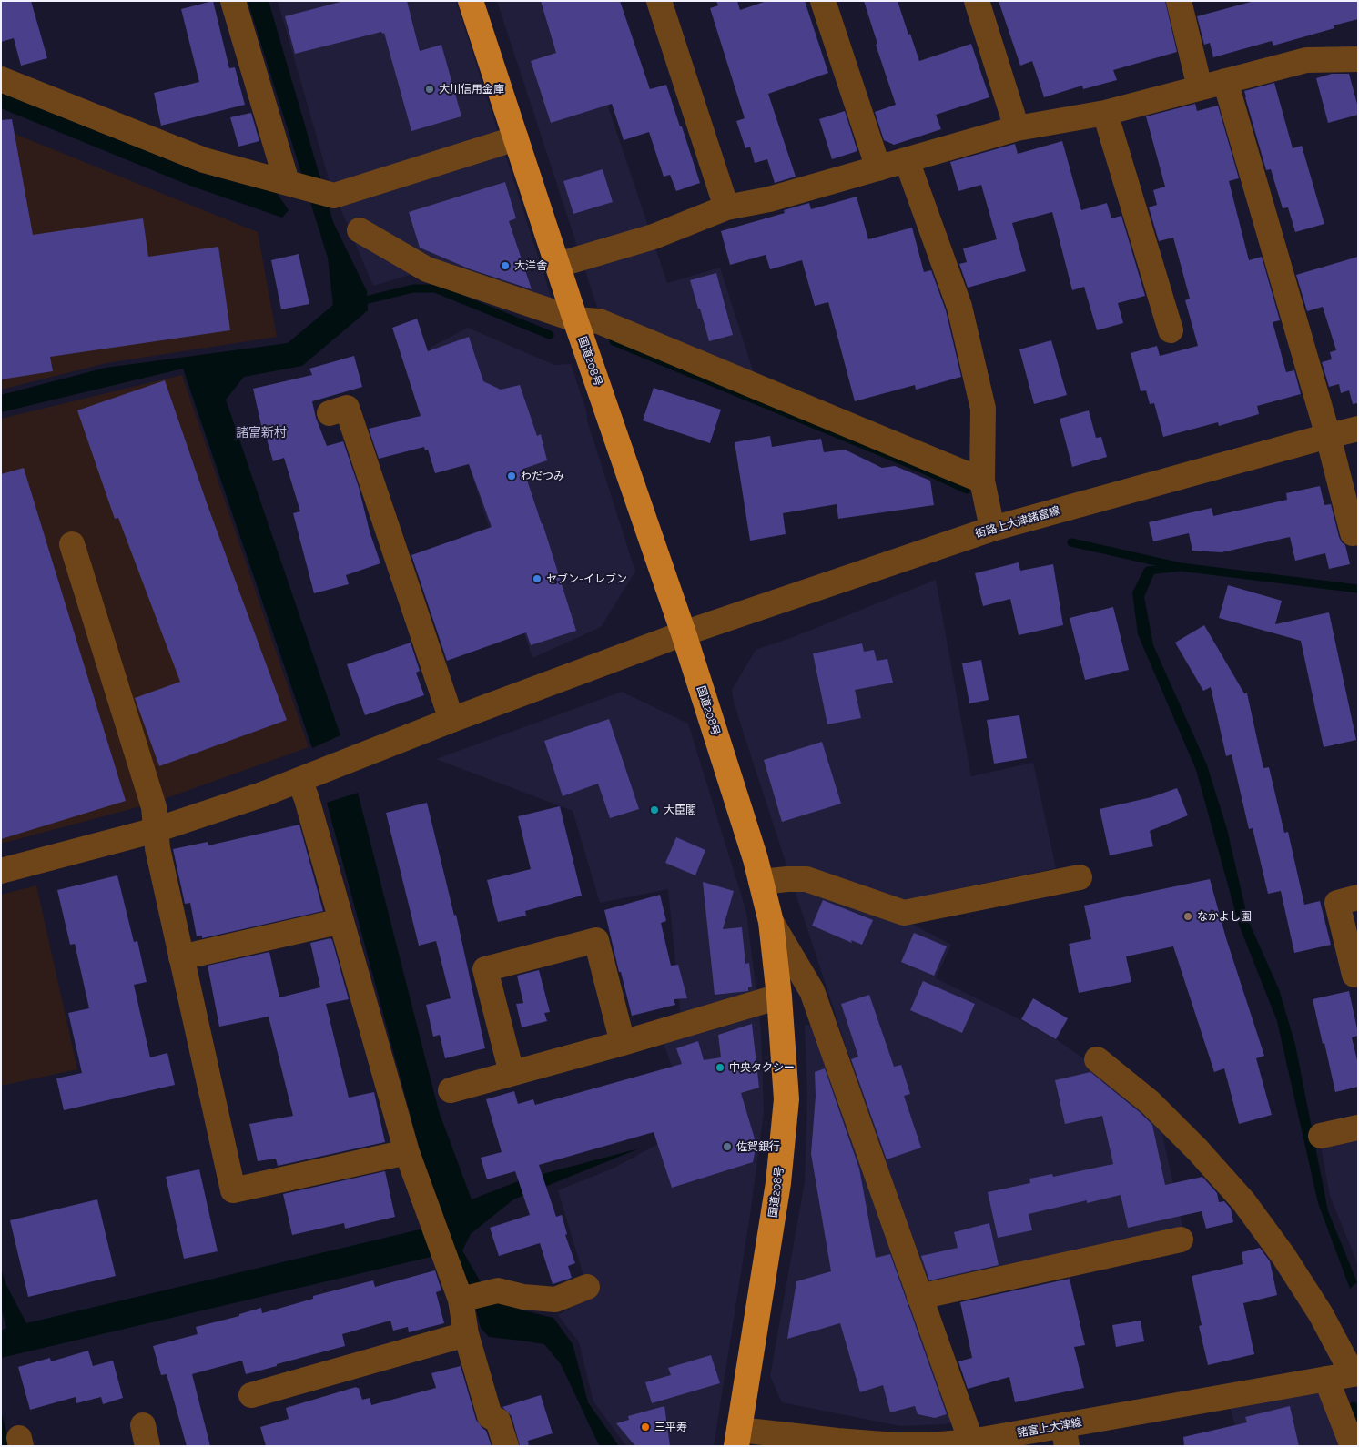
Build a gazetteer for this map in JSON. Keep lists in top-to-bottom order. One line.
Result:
{"streets":{"highway":["国道208号"],"street":["街路上大津諸富線","諸富上大津線"]},"crossings":[["国道208号","街路上大津諸富線"],["国道208号","諸富上大津線"]],"districts":["諸富新村"],"places":["大川信用金庫","大洋舎","わだつみ","セブン-イレブン","大臣閣","なかよし園","中央タクシー","佐賀銀行","三平寿"]}
